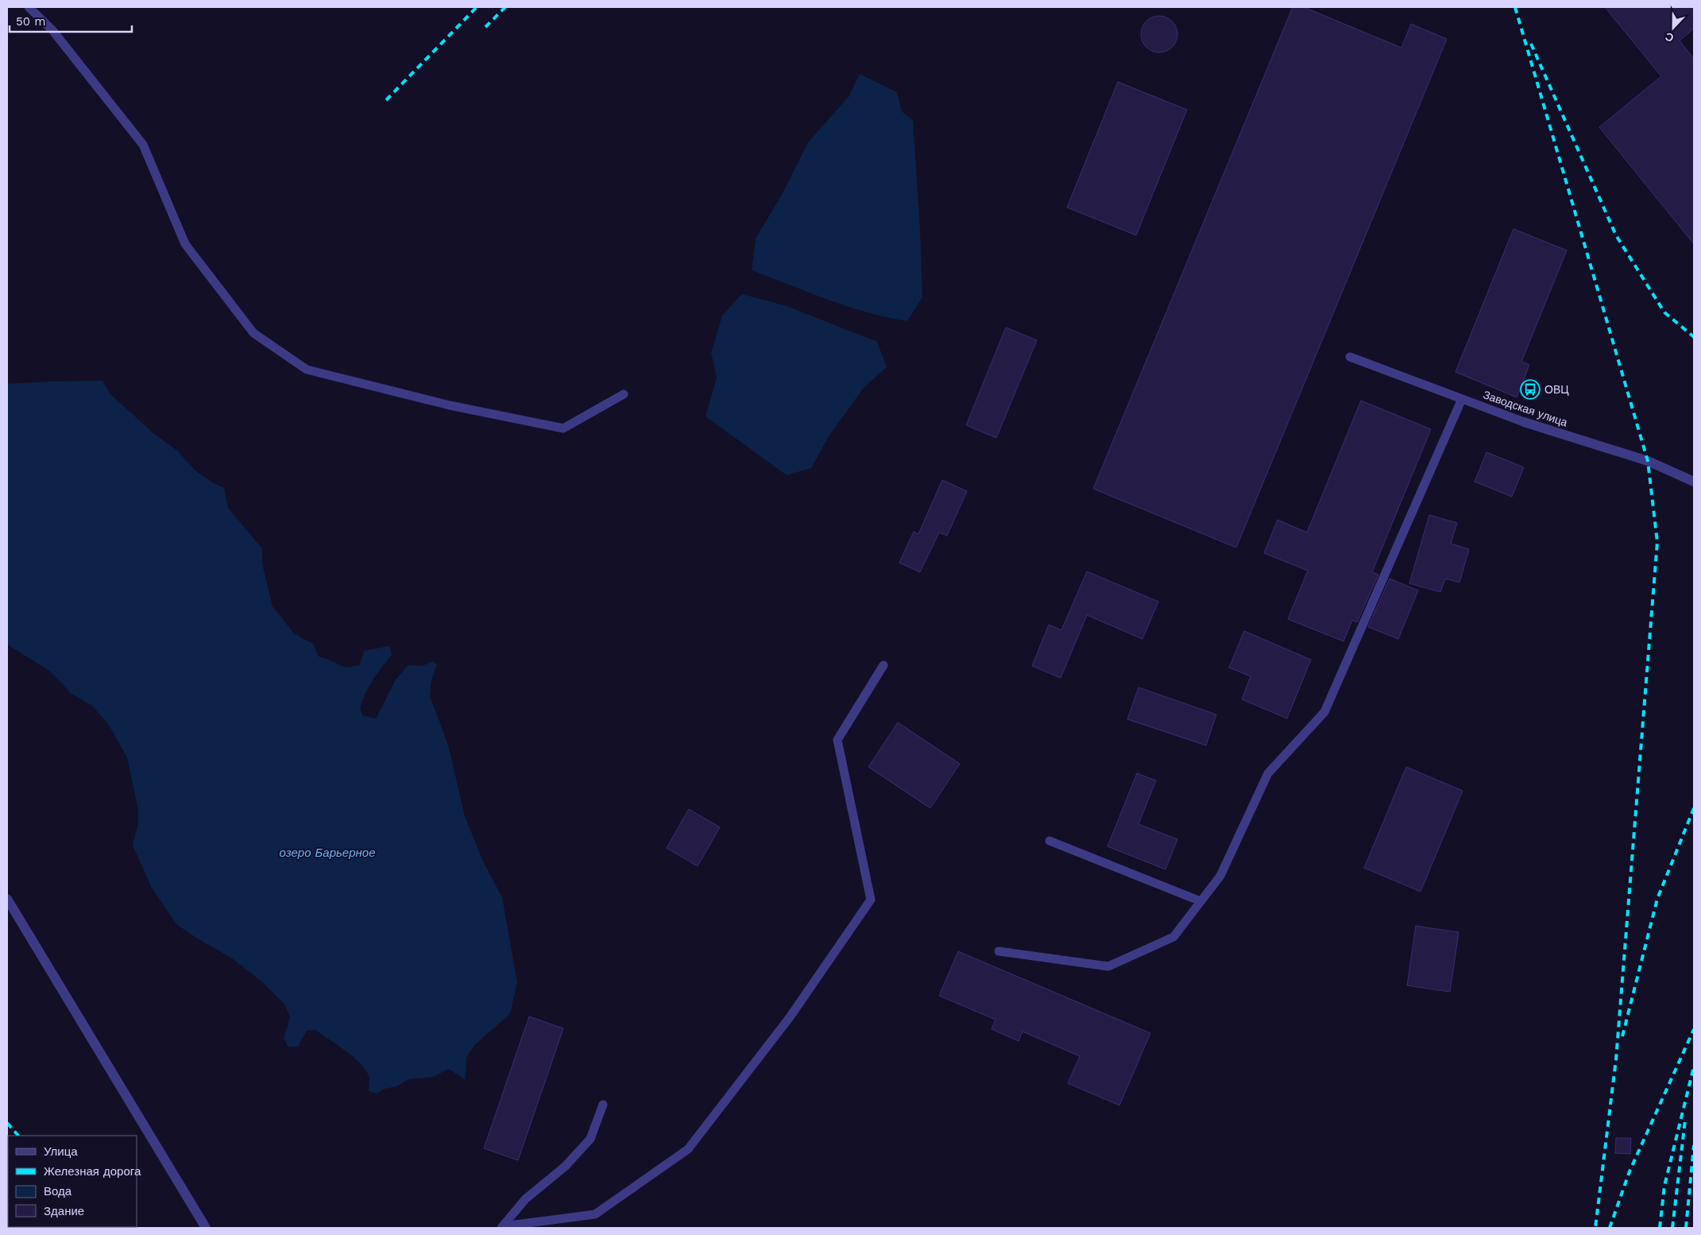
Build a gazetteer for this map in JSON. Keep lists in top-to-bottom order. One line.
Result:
{"streets":{"street":["Заводская улица"]},"water":["озеро Барьерное"],"places":{"bus stop":["ОВЦ"]},"legend":["Улица","Железная дорога","Вода","Здание"],"scale_bar":"50 m","north":"bottom"}
